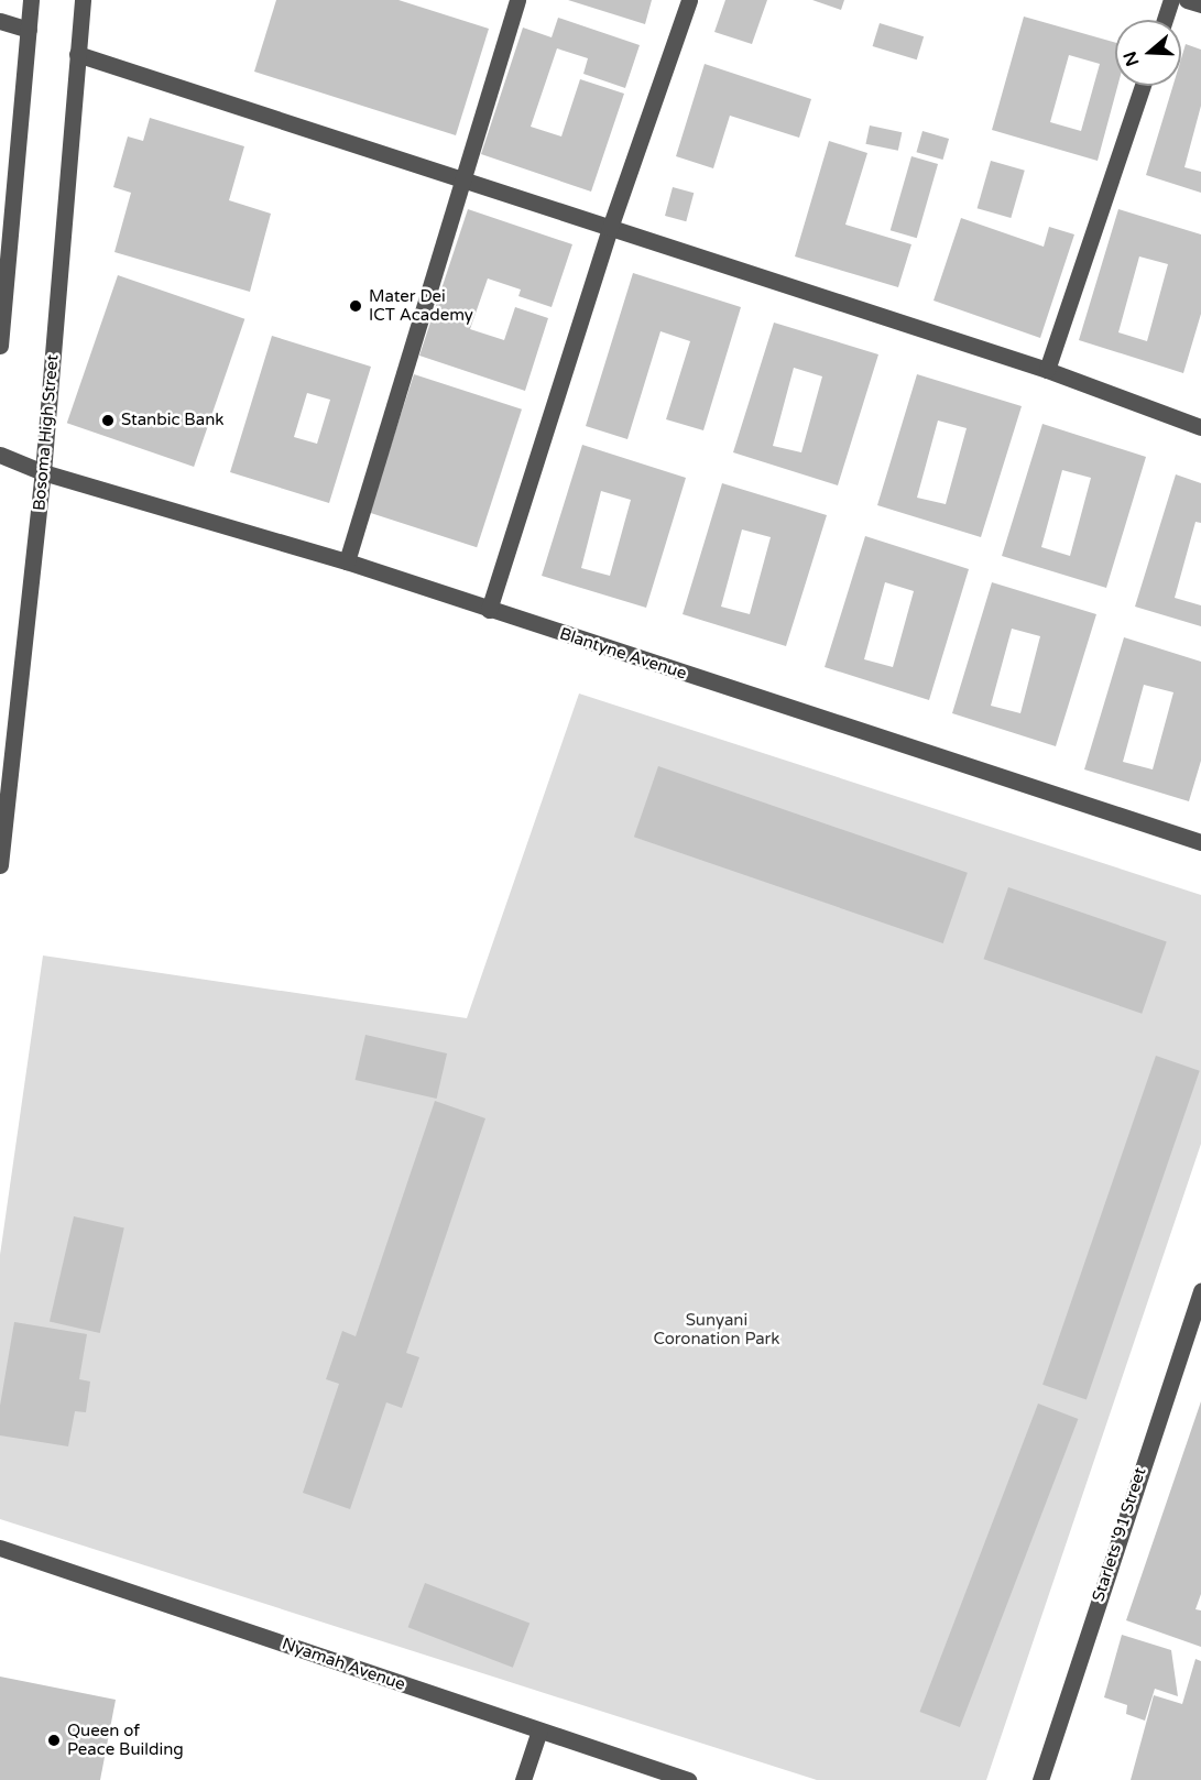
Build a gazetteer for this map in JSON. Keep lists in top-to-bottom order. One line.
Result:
{"streets":{"street":["Bosoma High Street","Blantyne Avenue","Starlets '91 Street","Nyamah Avenue"]},"crossings":[["Bosoma High Street","Blantyne Avenue"]],"parks":["Sunyani Coronation Park"],"places":["Mater Dei ICT Academy","Stanbic Bank","Queen of Peace Building"],"north":"left"}
